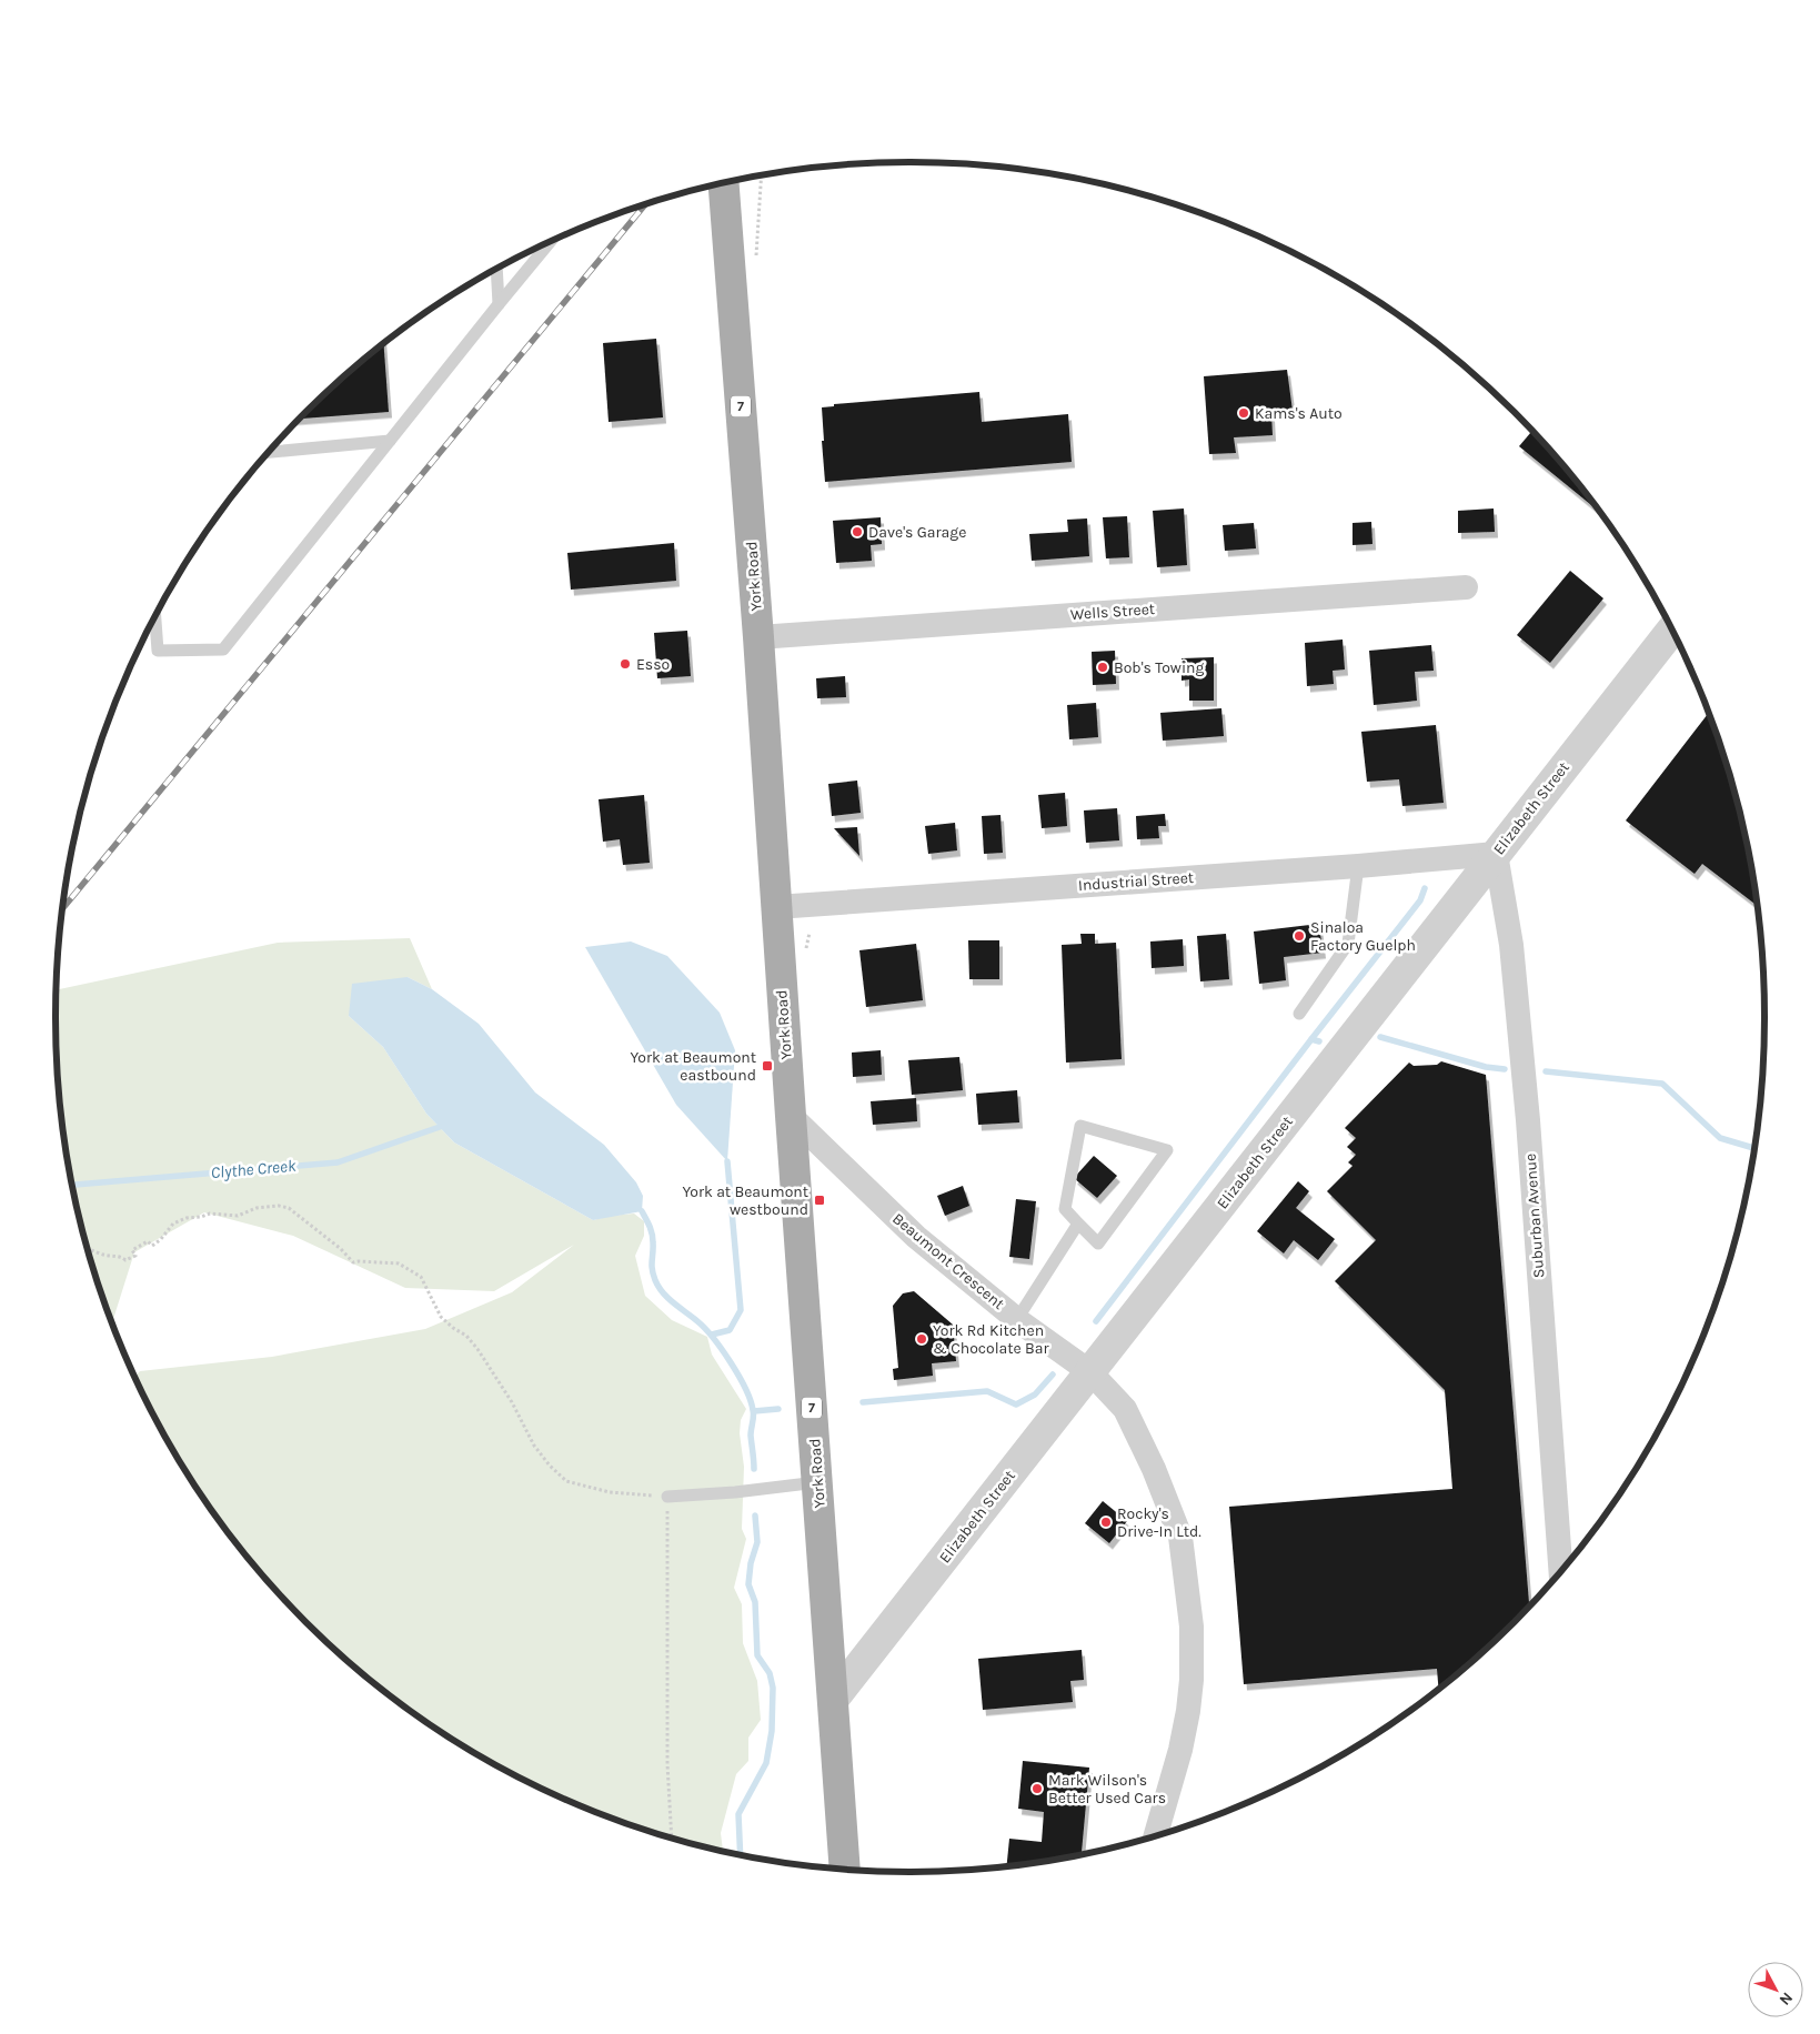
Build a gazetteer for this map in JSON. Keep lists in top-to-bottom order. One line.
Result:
{"streets":{"main road":["7","York Road"],"street":["Wells Street","Elizabeth Street","Industrial Street","Suburban Avenue","Beaumont Crescent"]},"crossings":[["York Road","Wells Street"],["York Road","Elizabeth Street"],["York Road","Industrial Street"],["York Road","Beaumont Crescent"],["Elizabeth Street","Industrial Street"],["Elizabeth Street","Suburban Avenue"],["Elizabeth Street","Beaumont Crescent"],["Industrial Street","Suburban Avenue"]],"water":["Clythe Creek"],"places":{"other":["Kams's Auto","Dave's Garage","Esso","Bob's Towing","Sinaloa Factory Guelph","York Rd Kitchen & Chocolate Bar","Rocky's Drive-In Ltd.","Mark Wilson's Better Used Cars"],"transit":["York at Beaumont eastbound","York at Beaumont westbound"]},"north":"bottom right"}
